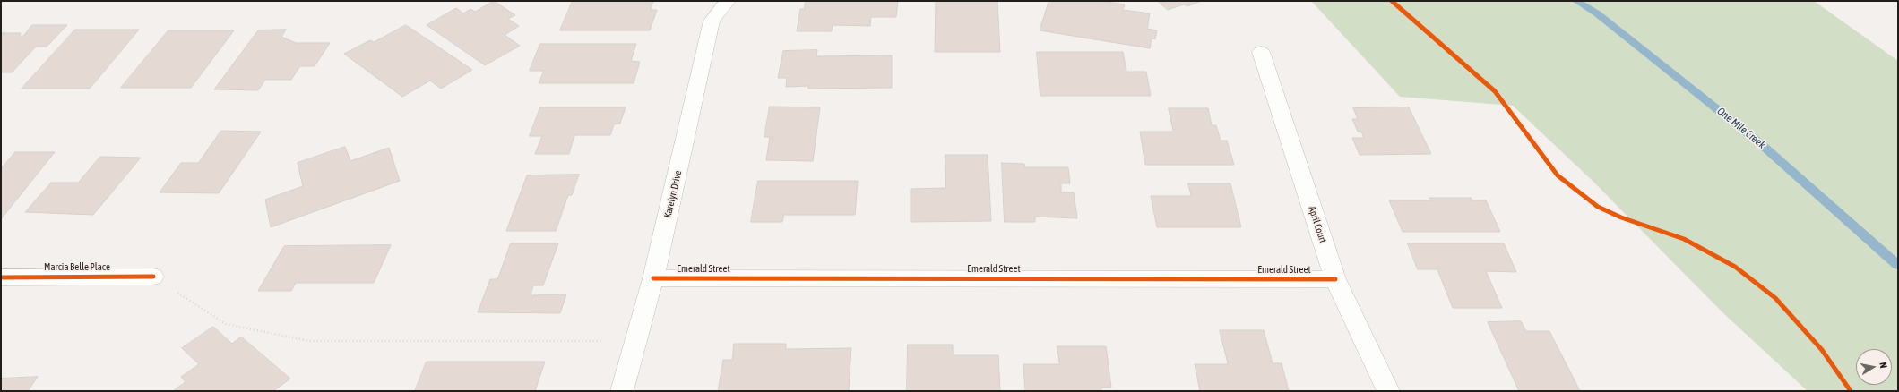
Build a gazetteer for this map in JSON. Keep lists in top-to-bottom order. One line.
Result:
{"streets":{"street":["Karelyn Drive","April Court","Marcia Belle Place","Emerald Street"]},"crossings":[["Karelyn Drive","Emerald Street"],["April Court","Emerald Street"]],"water":["One Mile Creek"],"north":"right"}
